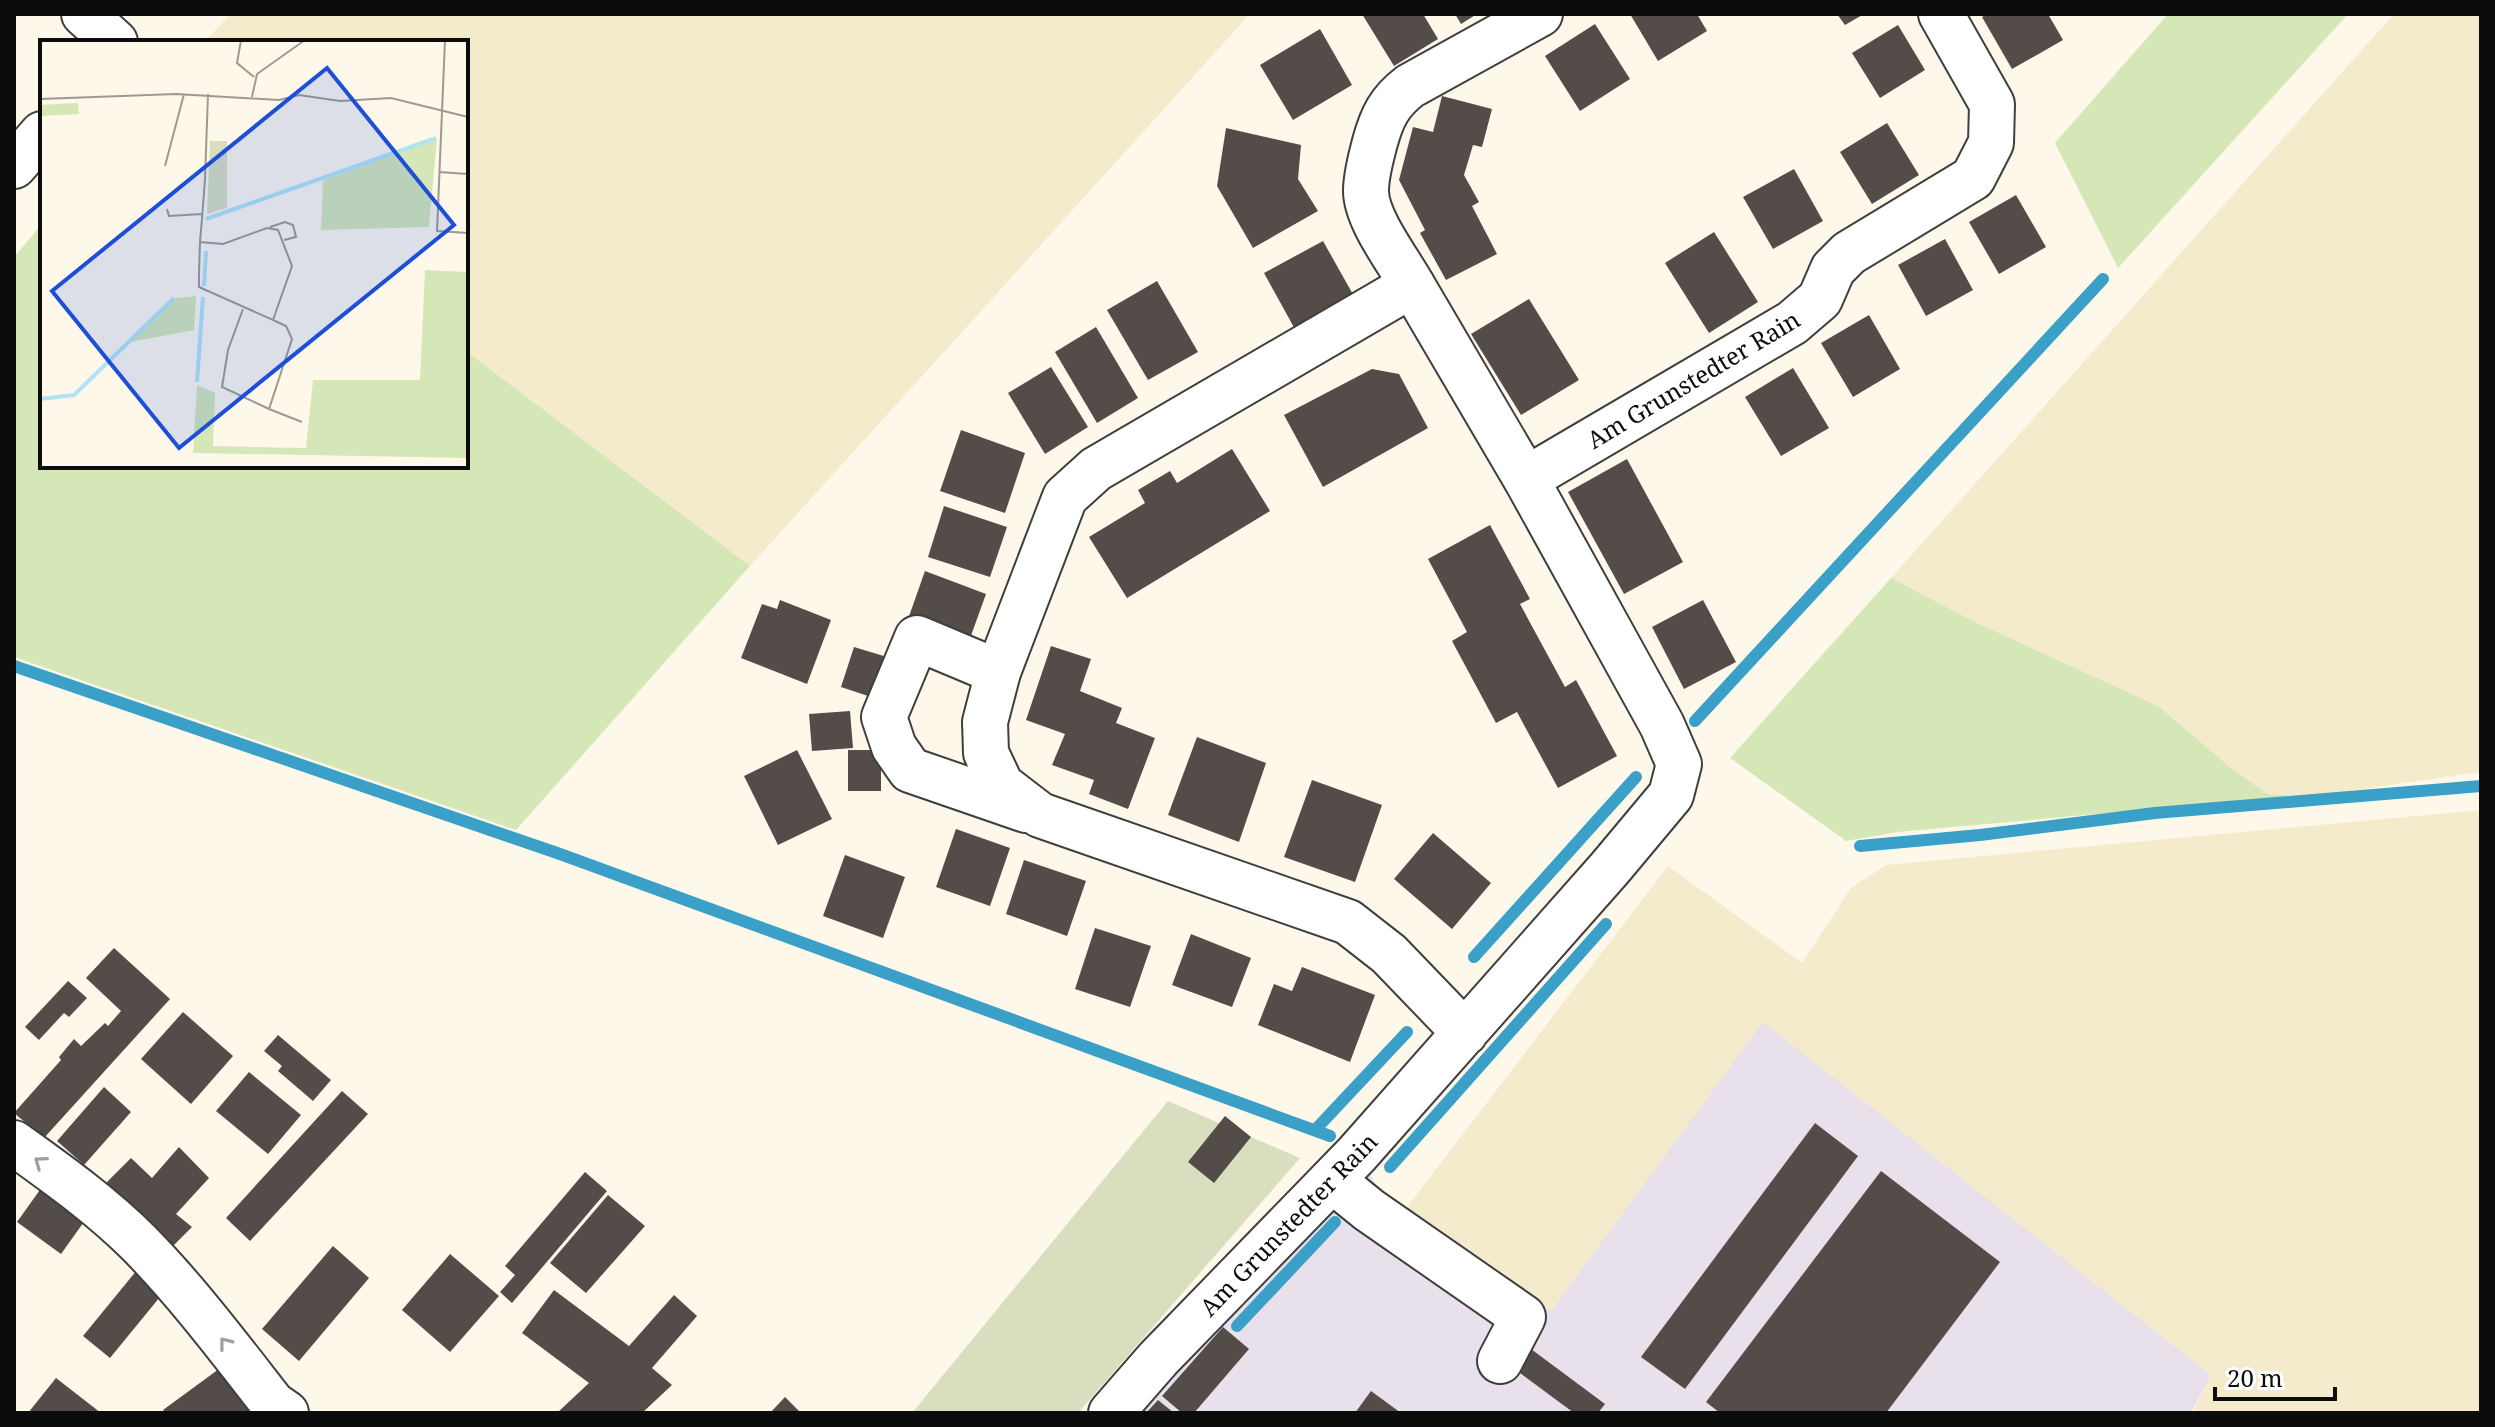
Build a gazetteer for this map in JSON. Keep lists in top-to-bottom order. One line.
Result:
{"streets":{"street":["Am Grunstedter Rain"]},"scale_bar":"20 m"}
